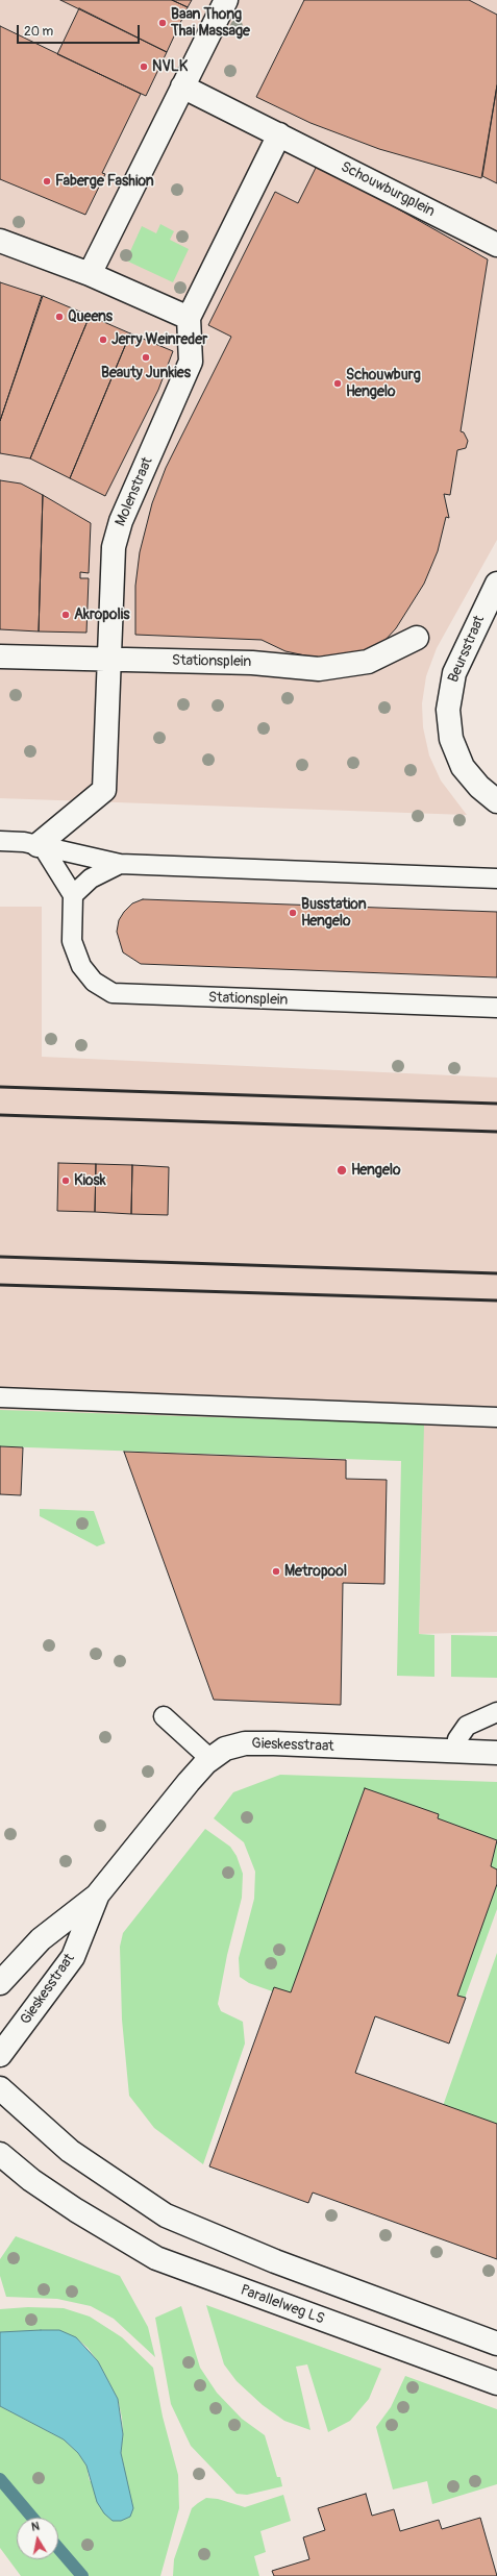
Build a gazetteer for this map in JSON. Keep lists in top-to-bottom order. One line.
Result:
{"streets":{"street":["Schouwburgplein","Molenstraat","Beursstraat","Stationsplein","Gieskesstraat","Parallelweg LS"]},"crossings":[["Molenstraat","Stationsplein"]],"places":["Baan Thong Thai Massage","NVLK","Faberge Fashion","Queens","Jerry Weinreder","Beauty Junkies","Schouwburg Hengelo","Akropolis","Busstation Hengelo","Hengelo","Kiosk","Metropool"],"scale_bar":"20 m","north":"top"}
